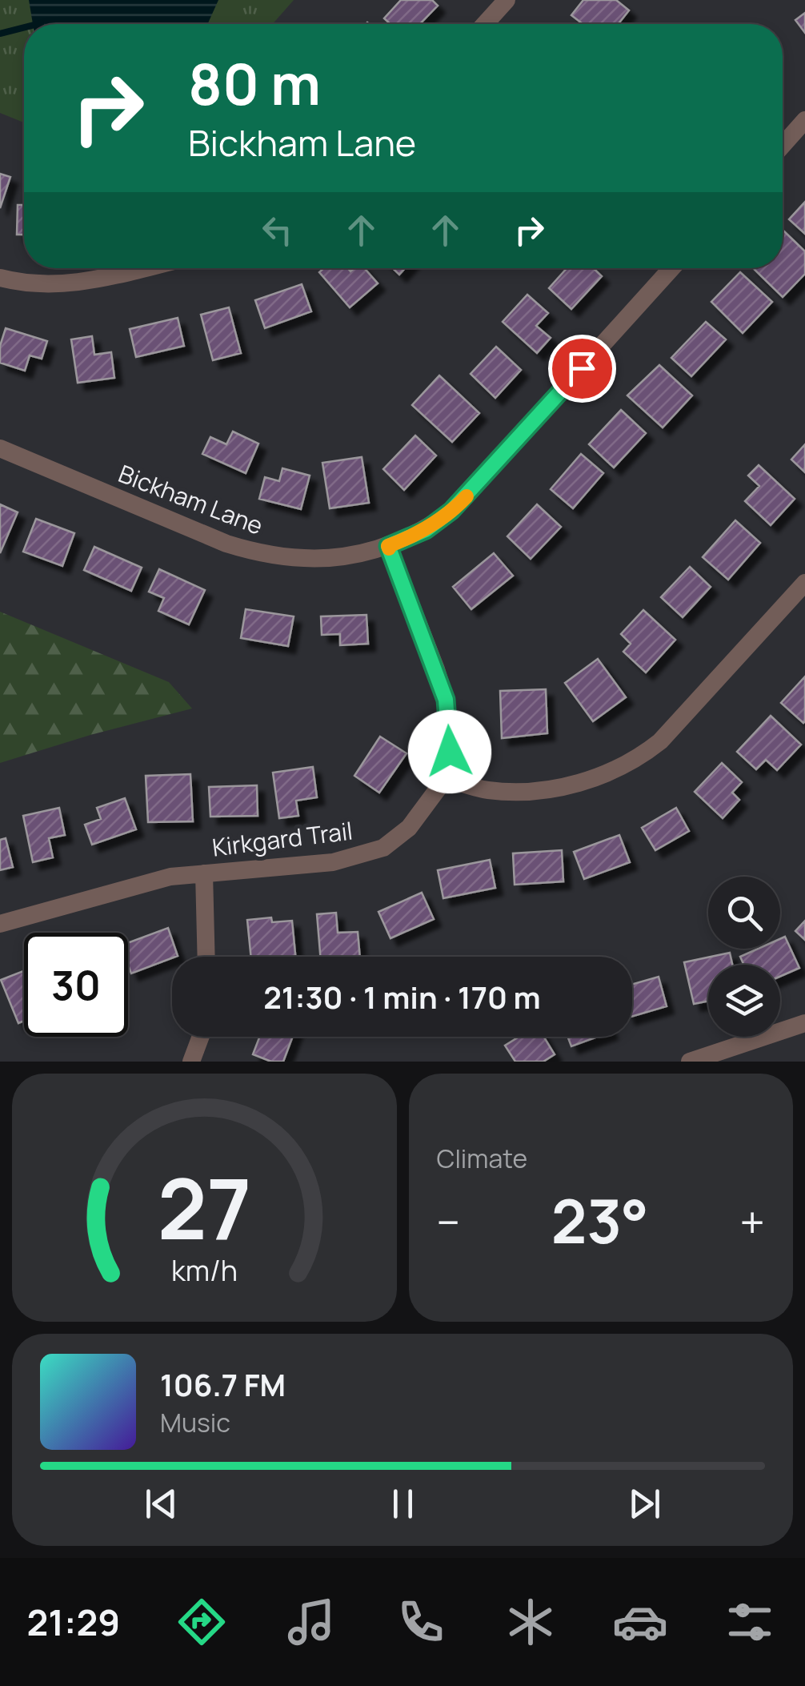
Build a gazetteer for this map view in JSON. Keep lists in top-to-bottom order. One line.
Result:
{"streets":{"street":["Bickham Lane","Kirkgard Trail"]},"page":{"turn":["80 m","Bickham Lane"],"limit":"30","trip":"21:30 · 1 min · 170 m","tile":"Climate","heat":["−","23°","+"],"song":["106.7 FM","Music"],"tabs":"21:29","gauge":["27","km/h"]}}
